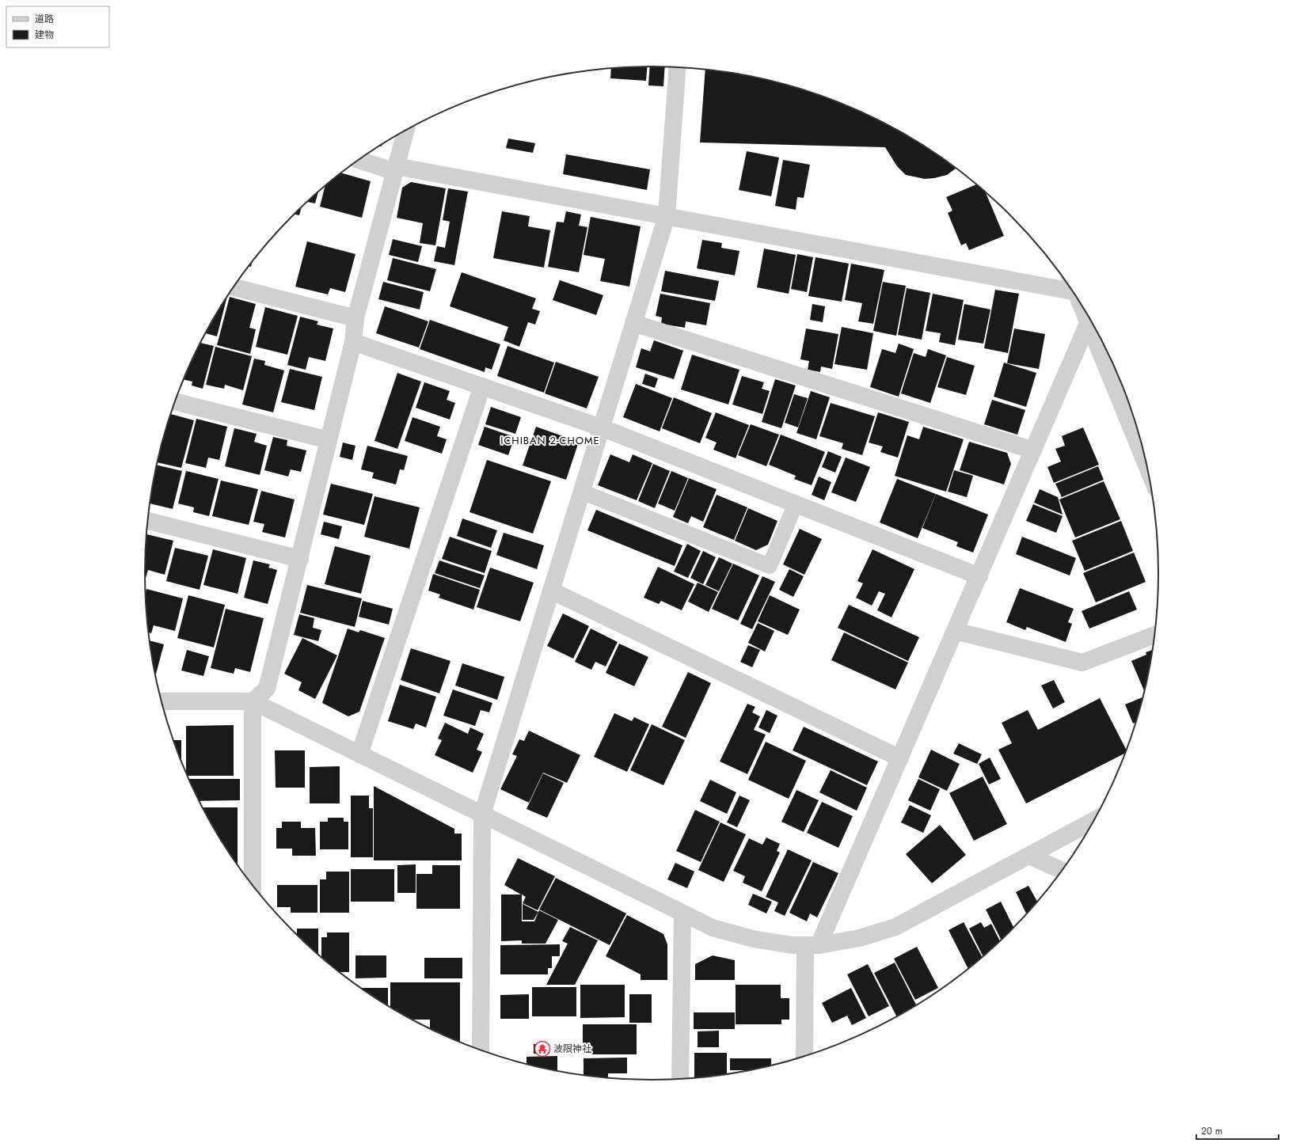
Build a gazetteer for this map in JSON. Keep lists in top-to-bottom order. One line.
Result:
{"districts":["ICHIBAN 2-CHOME"],"places":{"temple":["波限神社"]},"legend":["道路","建物"],"scale_bar":"20 m"}
